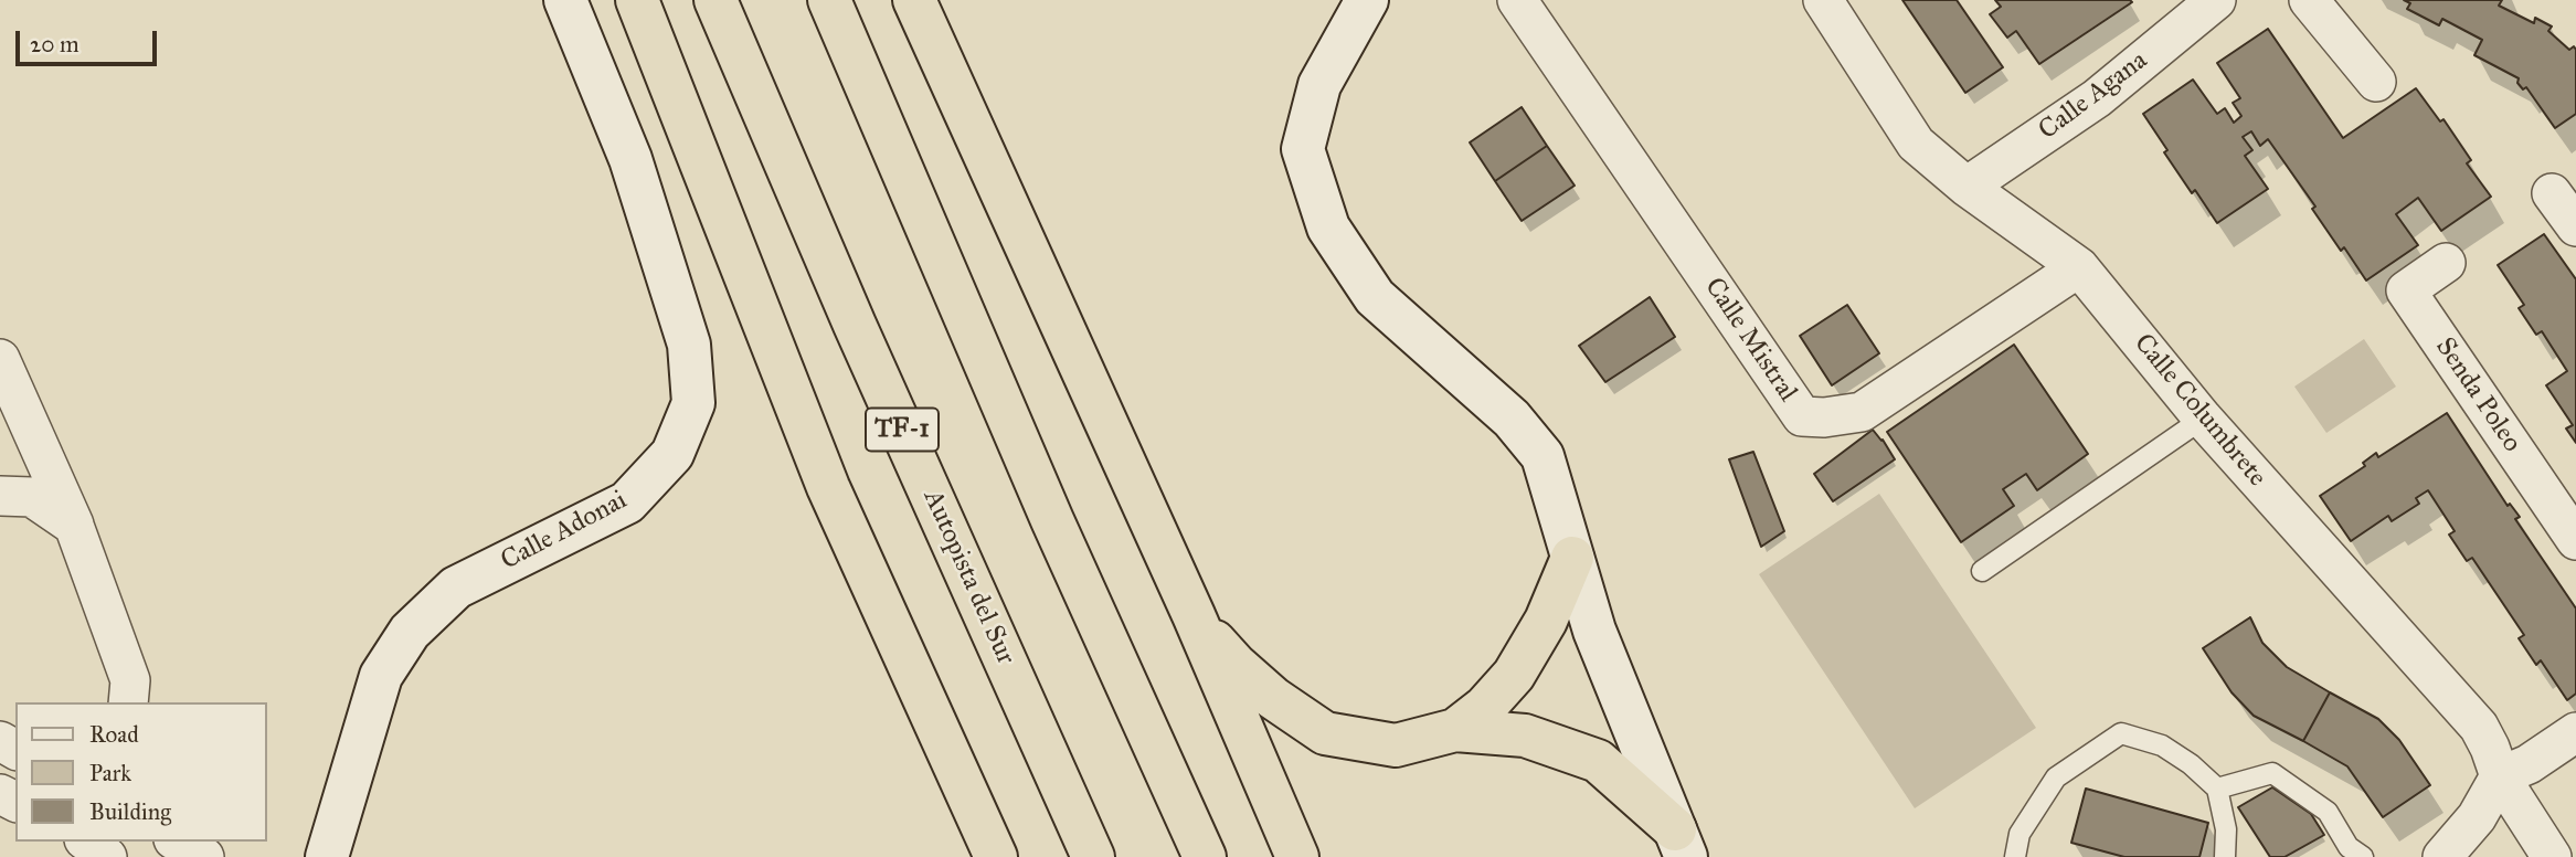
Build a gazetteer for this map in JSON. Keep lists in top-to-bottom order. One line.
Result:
{"streets":{"highway":["TF-1","Autopista del Sur"],"street":["Calle Agana","Calle Mistral","Senda Poleo","Calle Columbrete","Calle Adonai"]},"crossings":[["Calle Agana","Calle Columbrete"],["Calle Mistral","Calle Columbrete"]],"legend":["Road","Park","Building"],"scale_bar":"20 m"}
